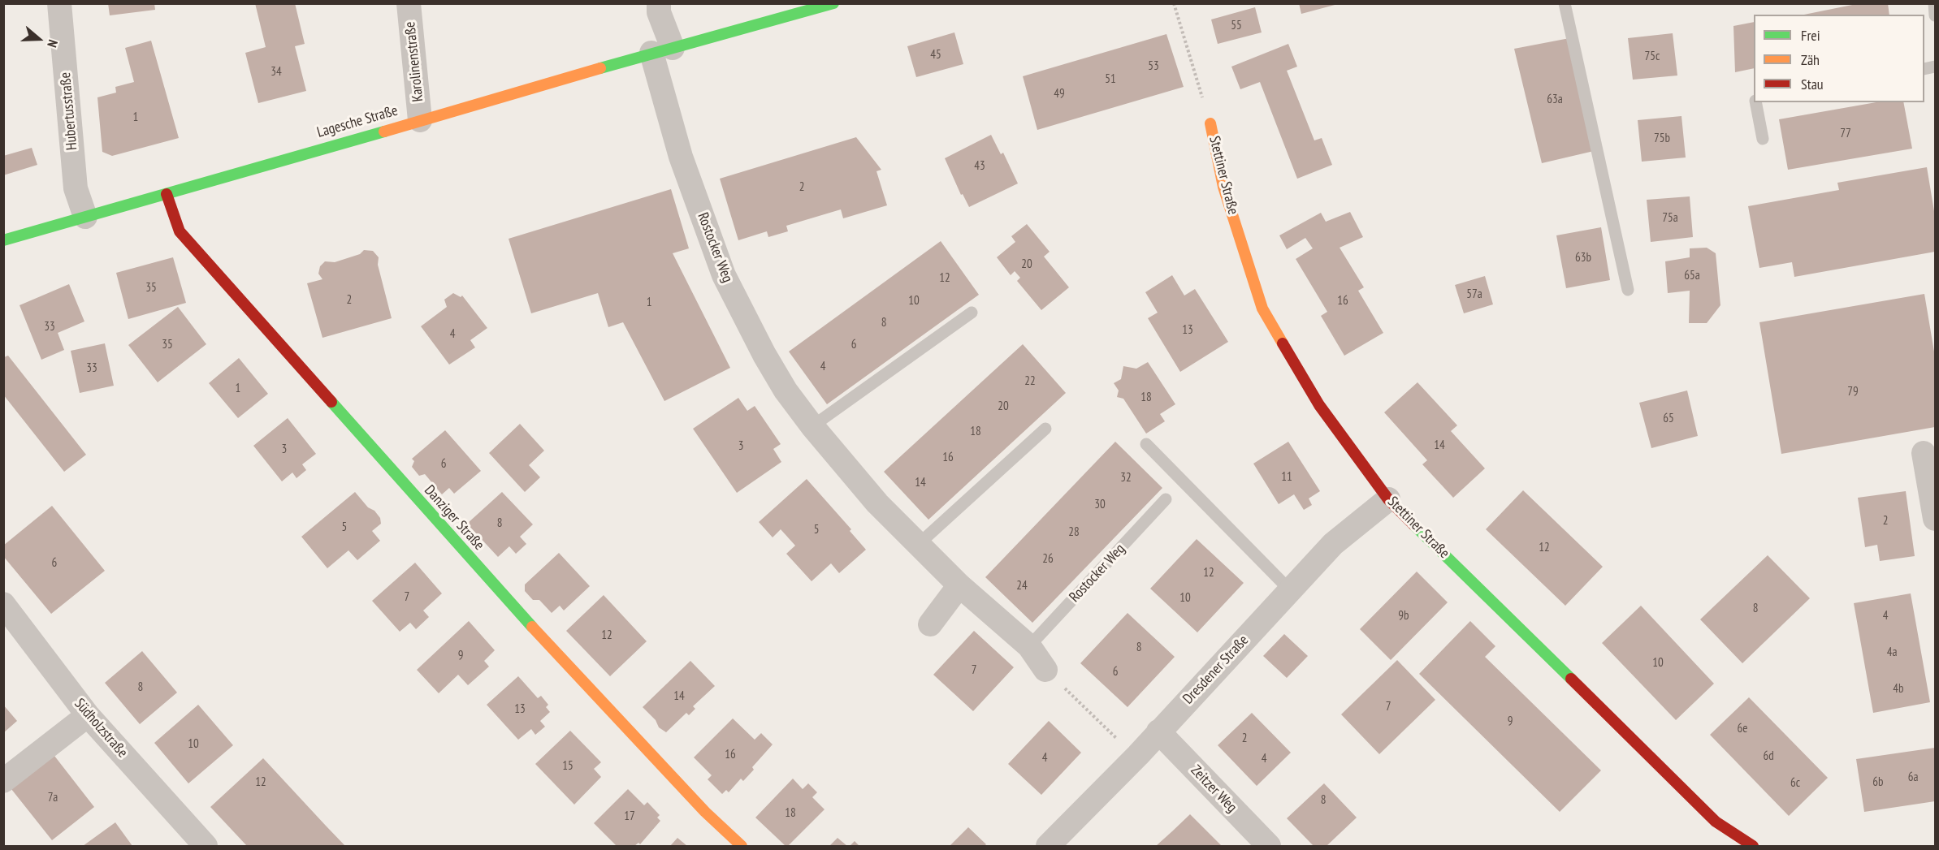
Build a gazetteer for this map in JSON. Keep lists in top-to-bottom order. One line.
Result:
{"streets":{"street":["Karolinenstraße","Hubertusstraße","Lagesche Straße","Stettiner Straße","Rostocker Weg","Danziger Straße","Dresdener Straße","Südholzstraße","Zeitzer Weg"]},"crossings":[["Karolinenstraße","Lagesche Straße"],["Hubertusstraße","Lagesche Straße"],["Lagesche Straße","Rostocker Weg"],["Lagesche Straße","Danziger Straße"],["Stettiner Straße","Dresdener Straße"],["Dresdener Straße","Zeitzer Weg"]],"house_numbers":["55","45","75c","53","34","51","49","63a","1","77","75b","43","2","75a","63b","20","65a","12","35","57a","2","10","16","1","8","33","13","4","35","6","4","33","22","1","79","18","20","65","18","14","3","3","16","6","11","32","14","30","2","8","5","5","28","12","26","6","12","24","7","10","8","9b","4","12","8","4a","9","10","7","6","8","4b","14","7","13","9","6e","2","10","16","6d","4","4","15","6a","12","6b","6c","7a","8","18","17"],"legend":["Frei","Zäh","Stau"],"north":"right"}
